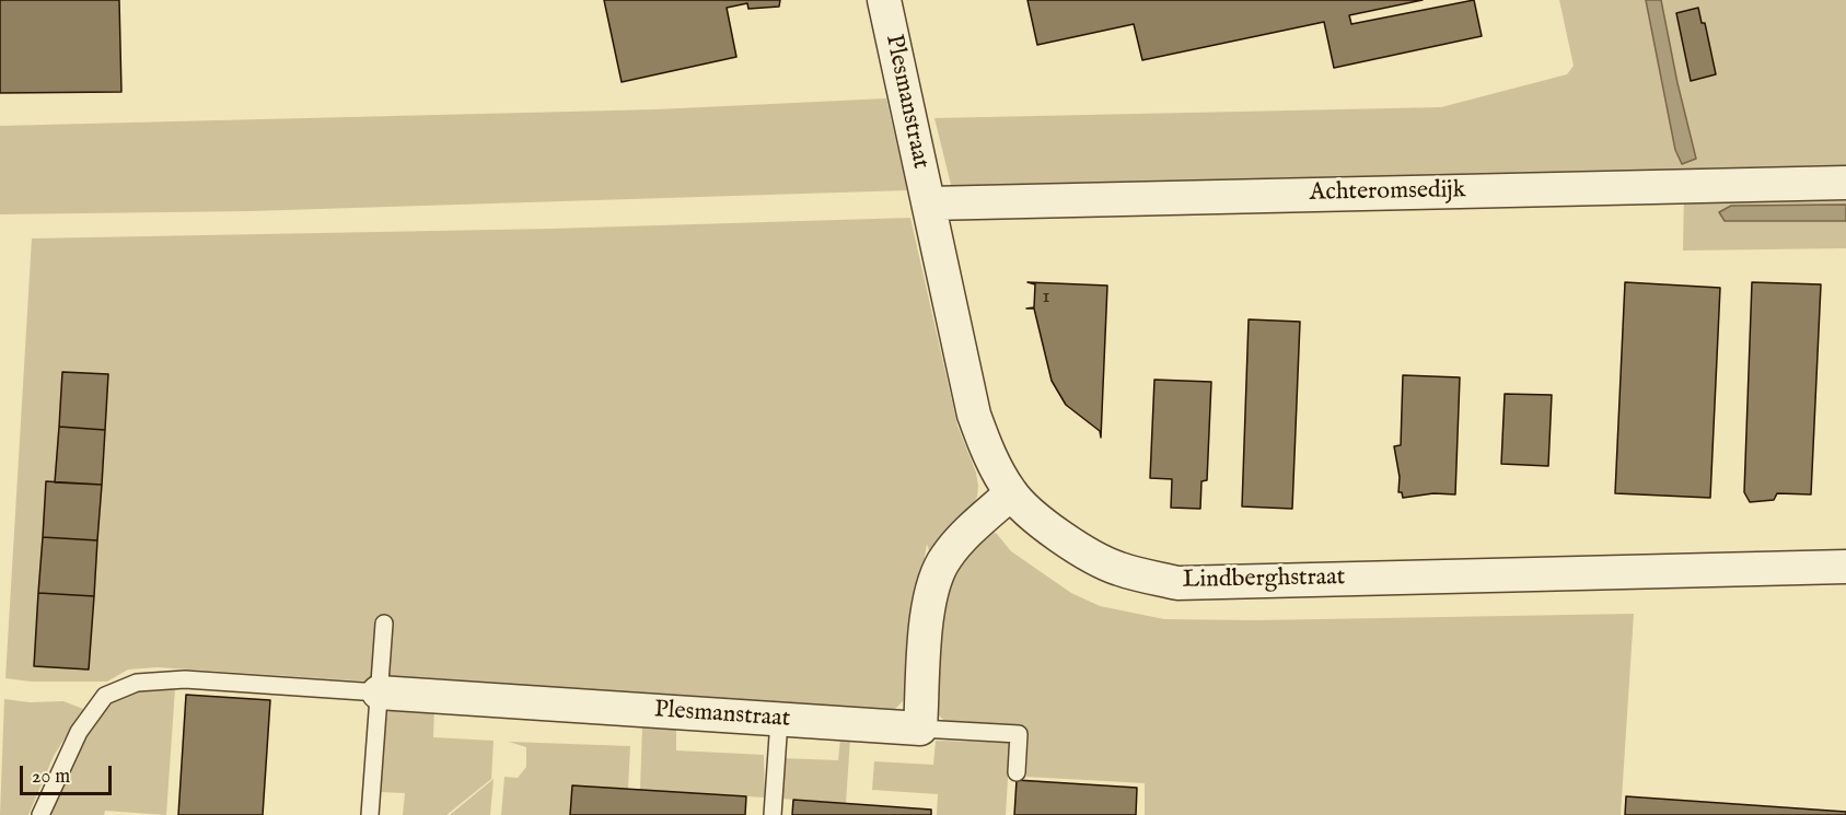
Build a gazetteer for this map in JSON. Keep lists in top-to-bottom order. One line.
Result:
{"streets":{"street":["Plesmanstraat","Achteromsedijk","Lindberghstraat"]},"crossings":[["Plesmanstraat","Achteromsedijk"],["Plesmanstraat","Lindberghstraat"],["Achteromsedijk","Lindberghstraat"]],"house_numbers":["1"],"scale_bar":"20 m"}
